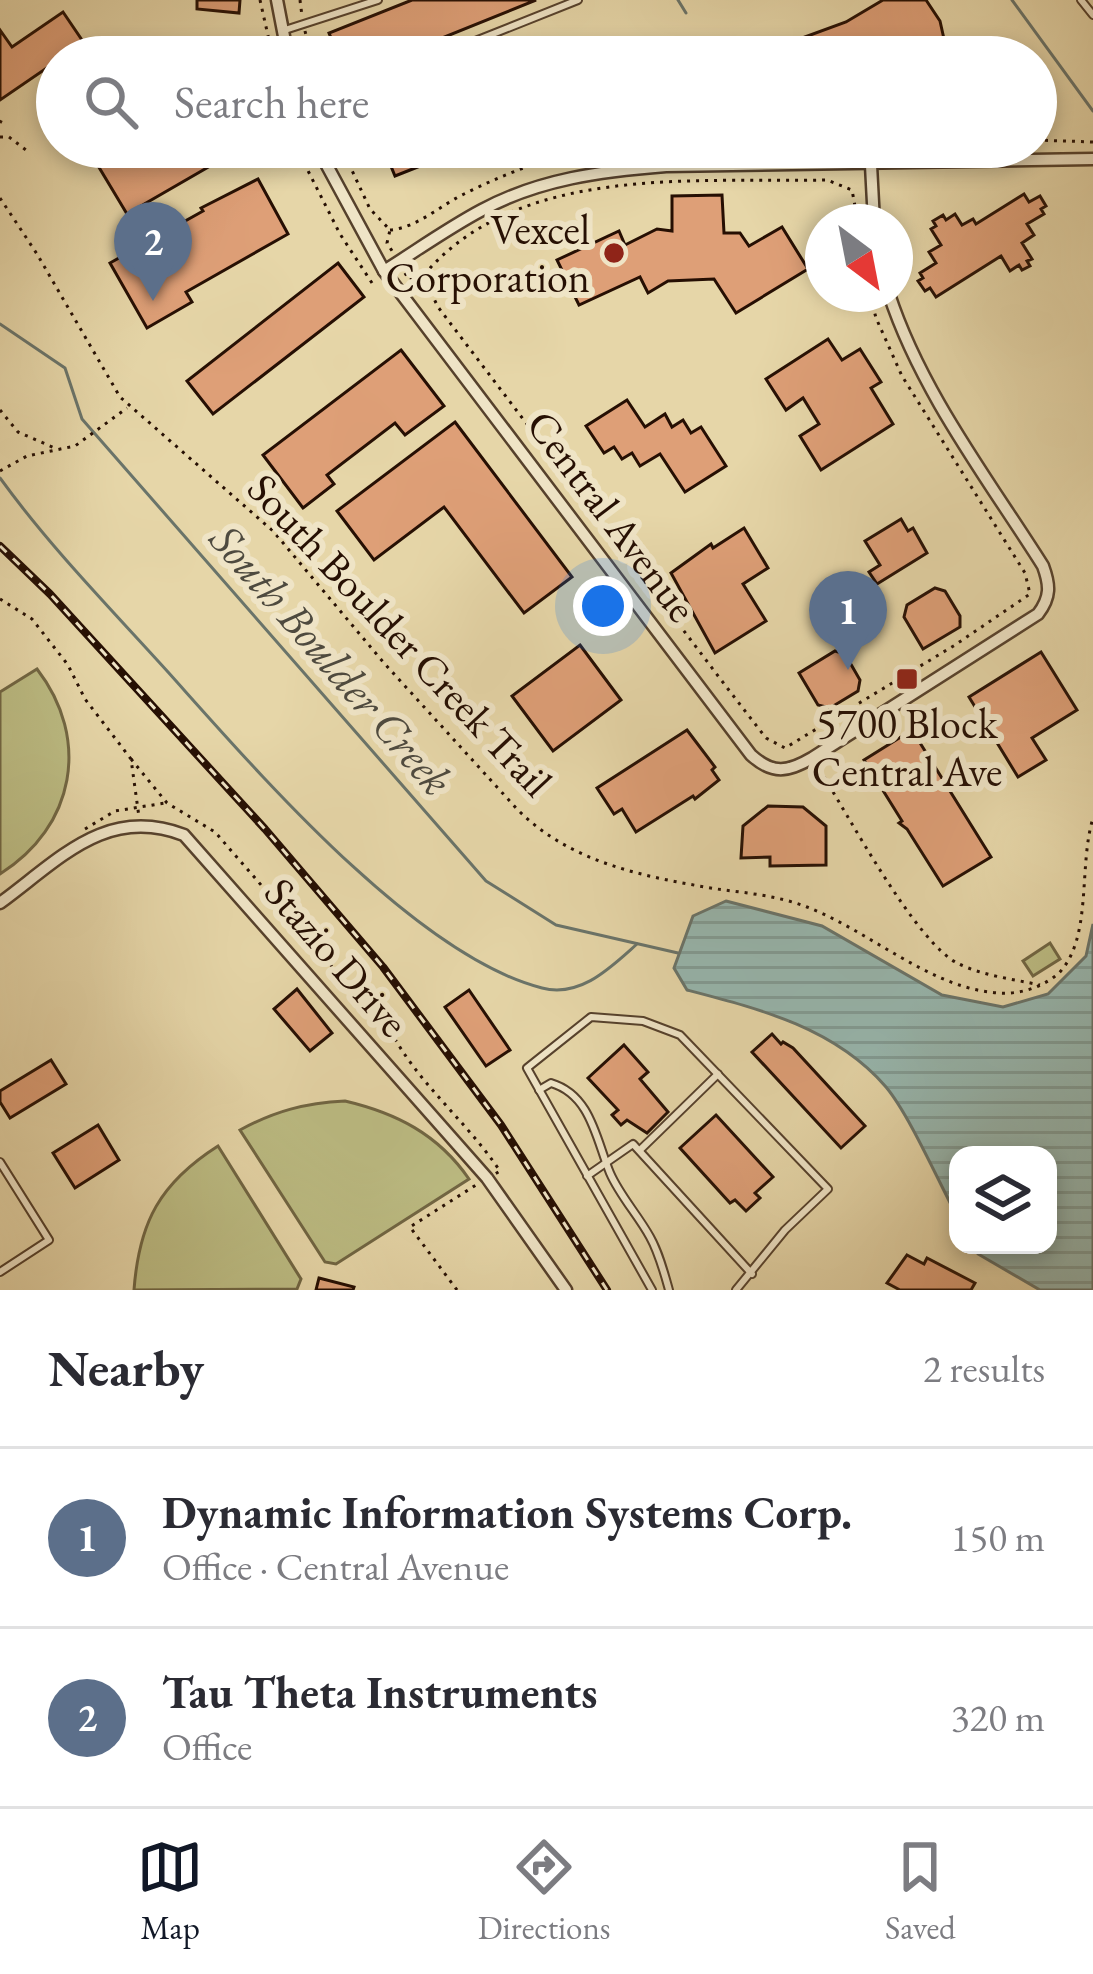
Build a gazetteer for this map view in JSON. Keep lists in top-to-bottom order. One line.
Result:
{"streets":{"street":["Central Avenue","Stazio Drive"],"path":["South Boulder Creek Trail"]},"water":["South Boulder Creek"],"places":{"other":["Vexcel Corporation"],"transit":["5700 Block Central Ave"]},"north":"bottom right","page":{"search":"Search here","pins":["2","1"],"heading":["Nearby","2 results"],"list":[{"mark":"1","name":"Dynamic Information Systems Corp.","note":"Office · Central Avenue","value":"150 m"},{"mark":"2","name":"Tau Theta Instruments","note":"Office","value":"320 m"}],"nav":["Map","Directions","Saved"]}}
